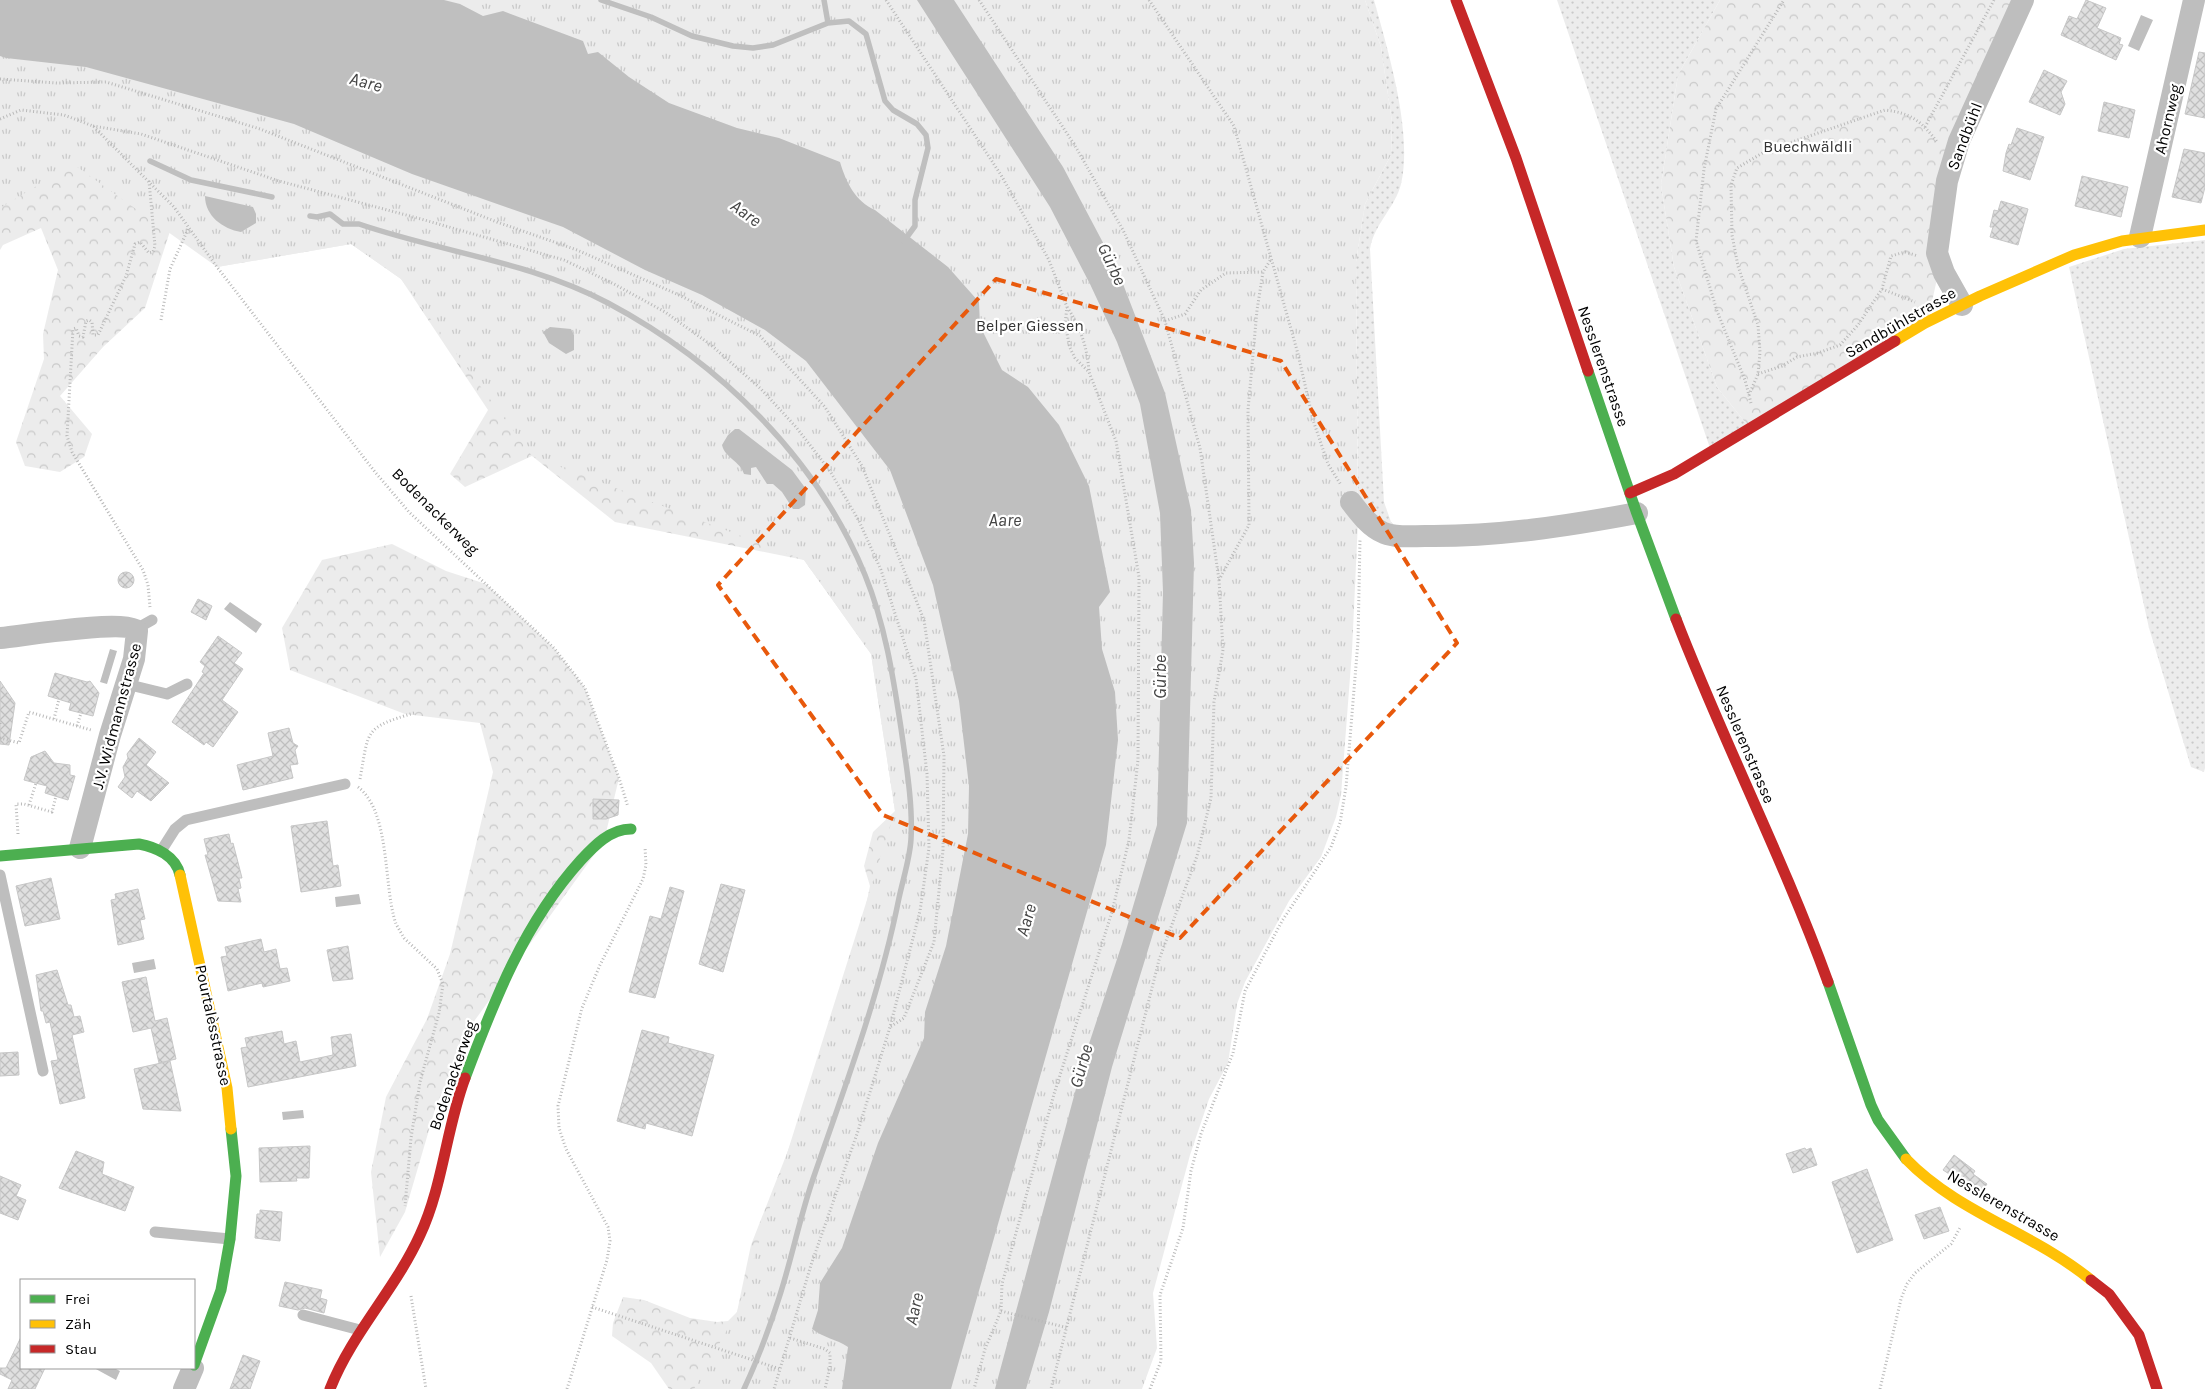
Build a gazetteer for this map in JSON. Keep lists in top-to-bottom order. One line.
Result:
{"streets":{"street":["Ahornweg","Sandbühl","Sandbühlstrasse","Nesslerenstrasse","Bodenackerweg","J.V. Widmannstrasse","Pourtalèsstrasse"]},"crossings":[["Ahornweg","Sandbühlstrasse"],["Sandbühl","Sandbühlstrasse"],["Sandbühlstrasse","Nesslerenstrasse"]],"water":["Aare","Gürbe"],"parks":["Buechwäldli","Belper Giessen"],"legend":["Frei","Zäh","Stau"]}
